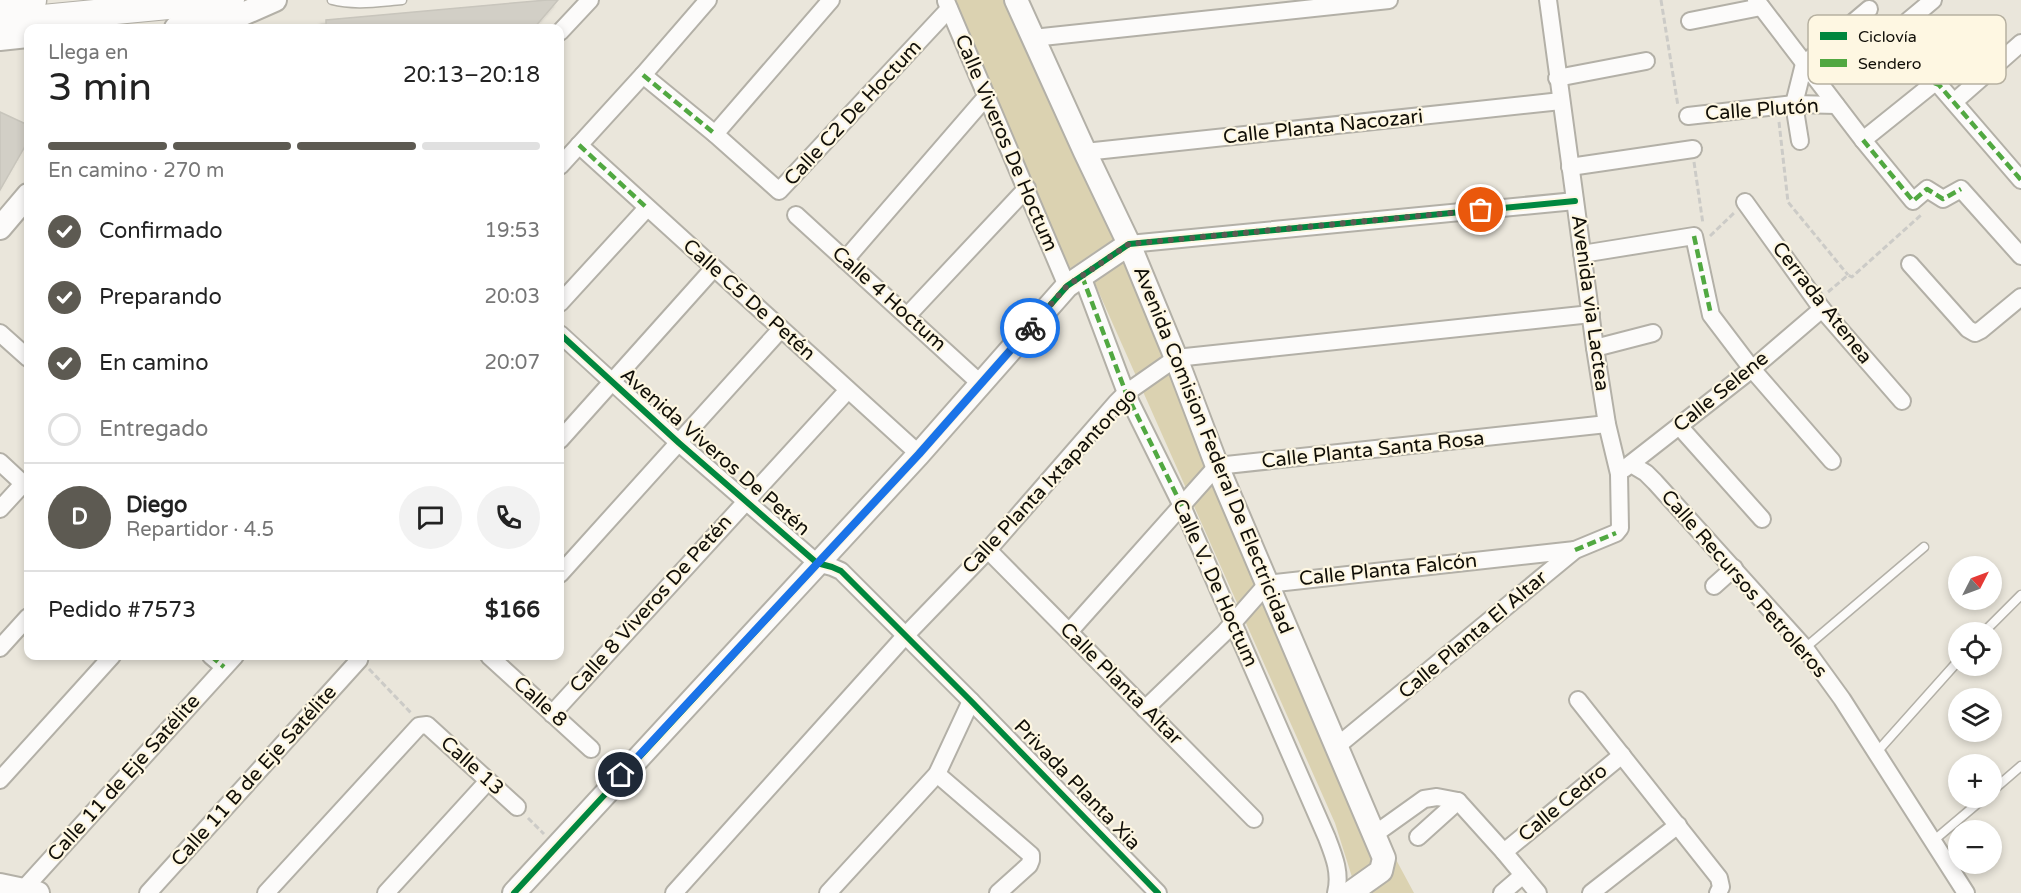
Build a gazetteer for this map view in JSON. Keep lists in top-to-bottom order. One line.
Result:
{"streets":{"main road":["Avenida Comision Federal De Electricidad"],"street":["Calle Plutón","Calle C2 De Hoctum","Calle Planta Nacozari","Calle Viveros De Hoctum","Calle 4 Hoctum","Calle C5 De Petén","Avenida via Lactea","Cerrada Atenea","Calle Selene","Calle Planta Santa Rosa","Avenida Viveros De Petén","Calle Planta Ixtapantongo","Calle Planta Falcón","Calle V. De Hoctum","Calle Recursos Petroleros","Calle 8 Viveros De Petén","Calle Planta El Altar","Calle Planta Altar","Calle 8","Calle 13","Calle 11 B de Eje Satélite","Calle 11 de Eje Satélite","Privada Planta Xia","Calle Cedro"]},"crossings":[["Calle C2 De Hoctum","Calle Viveros De Hoctum"],["Calle Planta Nacozari","Avenida via Lactea"],["Calle Planta Nacozari","Avenida Comision Federal De Electricidad"],["Calle Viveros De Hoctum","Calle V. De Hoctum"],["Calle C5 De Petén","Calle 8 Viveros De Petén"],["Avenida via Lactea","Calle Selene"],["Avenida via Lactea","Calle Planta Santa Rosa"],["Avenida via Lactea","Calle Planta Ixtapantongo"],["Avenida via Lactea","Calle Recursos Petroleros"],["Avenida via Lactea","Calle Planta El Altar"],["Cerrada Atenea","Calle Selene"],["Calle Selene","Calle Recursos Petroleros"],["Avenida Comision Federal De Electricidad","Calle Planta Santa Rosa"],["Avenida Comision Federal De Electricidad","Calle Planta Ixtapantongo"],["Avenida Comision Federal De Electricidad","Calle Planta Falcón"],["Avenida Comision Federal De Electricidad","Calle Planta El Altar"],["Avenida Viveros De Petén","Calle Planta Ixtapantongo"],["Avenida Viveros De Petén","Calle 8 Viveros De Petén"],["Avenida Viveros De Petén","Privada Planta Xia"],["Calle Planta Ixtapantongo","Calle V. De Hoctum"],["Calle Planta Ixtapantongo","Calle Planta Altar"],["Calle Planta Falcón","Calle Planta El Altar"],["Calle 8 Viveros De Petén","Calle 8"]],"legend":["Ciclovía","Sendero"],"north":"top right","page":{"heading":["3 min","Llega en","20:13–20:18"],"panel":["Diego","Repartidor · 4.5","Pedido #7573","$166"],"bar":"En camino · 270 m","list":[["Confirmado","19:53"],["Preparando","20:03"],["En camino","20:07"],"Entregado"],"round":"D","map_buttons":["+","−"]}}
